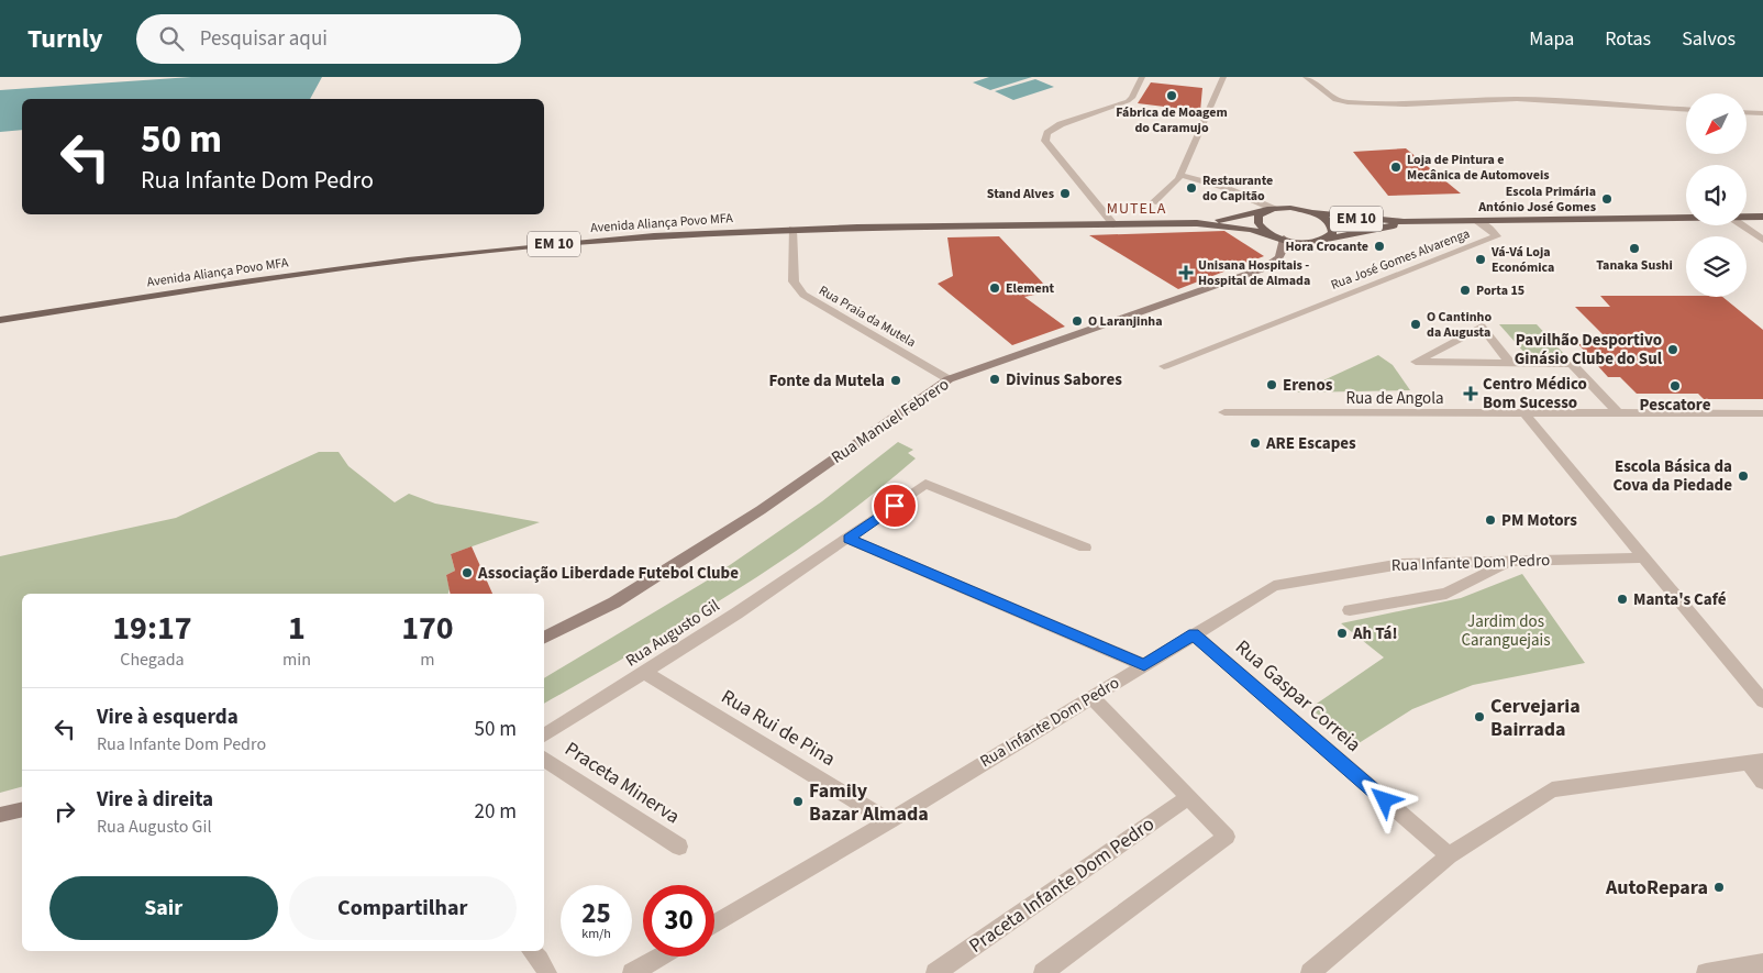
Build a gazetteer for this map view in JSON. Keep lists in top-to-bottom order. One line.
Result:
{"streets":{"main road":["EM 10","Avenida Aliança Povo MFA"],"street":["Rua José Gomes Alvarenga","Rua Praia da Mutela","Rua de Angola","Rua Manuel Febrero","Rua Infante Dom Pedro","Rua Augusto Gil","Rua Gaspar Correia","Rua Rui de Pina","Praceta Minerva","Praceta Infante Dom Pedro"]},"crossings":[["EM 10","Avenida Aliança Povo MFA"],["EM 10","Rua José Gomes Alvarenga"],["EM 10","Rua Manuel Febrero"],["Avenida Aliança Povo MFA","Rua Praia da Mutela"],["Avenida Aliança Povo MFA","Rua Manuel Febrero"],["Rua Praia da Mutela","Rua Manuel Febrero"],["Rua Infante Dom Pedro","Rua Gaspar Correia"],["Rua Infante Dom Pedro","Rua Rui de Pina"],["Rua Augusto Gil","Rua Rui de Pina"]],"districts":["MUTELA"],"parks":["Jardim dos Caranguejais"],"places":{"other":["Fábrica de Moagem do Caramujo","Loja de Pintura e Mecânica de Automoveis","Restaurante do Capitão","Stand Alves","Escola Primária António José Gomes","Hora Crocante","Tanaka Sushi","Vá-Vá Loja Económica","Element","Porta 15","O Laranjinha","O Cantinho da Augusta","Pavilhão Desportivo Ginásio Clube do Sul","Divinus Sabores","Fonte da Mutela","Erenos","Pescatore","ARE Escapes","Escola Básica da Cova da Piedade","PM Motors","Associação Liberdade Futebol Clube","Manta's Café","Ah Tá!","Cervejaria Bairrada","Family Bazar Almada","AutoRepara"],"health":["Unisana Hospitais - Hospital de Almada","Centro Médico Bom Sucesso"]},"north":"bottom left","page":{"header":"Turnly","search":"Pesquisar aqui","nav":["Mapa","Rotas","Salvos"],"turn":["50 m","Rua Infante Dom Pedro"],"eta":["19:17","Chegada","1","min","170","m"],"list":[{"name":"Vire à esquerda","note":"Rua Infante Dom Pedro","value":"50 m"},{"name":"Vire à direita","note":"Rua Augusto Gil","value":"20 m"}],"buttons":["Sair","Compartilhar"],"speed":"25 km/h","limit":"30"}}
